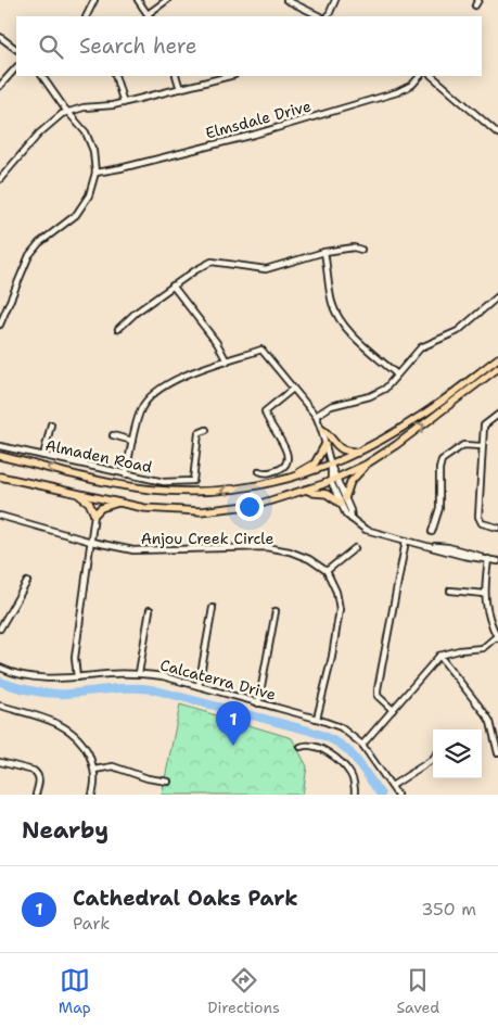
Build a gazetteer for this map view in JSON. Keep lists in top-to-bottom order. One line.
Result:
{"streets":{"street":["Elmsdale Drive","Almaden Road","Anjou Creek Circle","Calcaterra Drive"]},"page":{"search":"Search here","pins":"1","heading":"Nearby","list":[{"mark":"1","name":"Cathedral Oaks Park","note":"Park","value":"350 m"}],"nav":["Map","Directions","Saved"]}}
